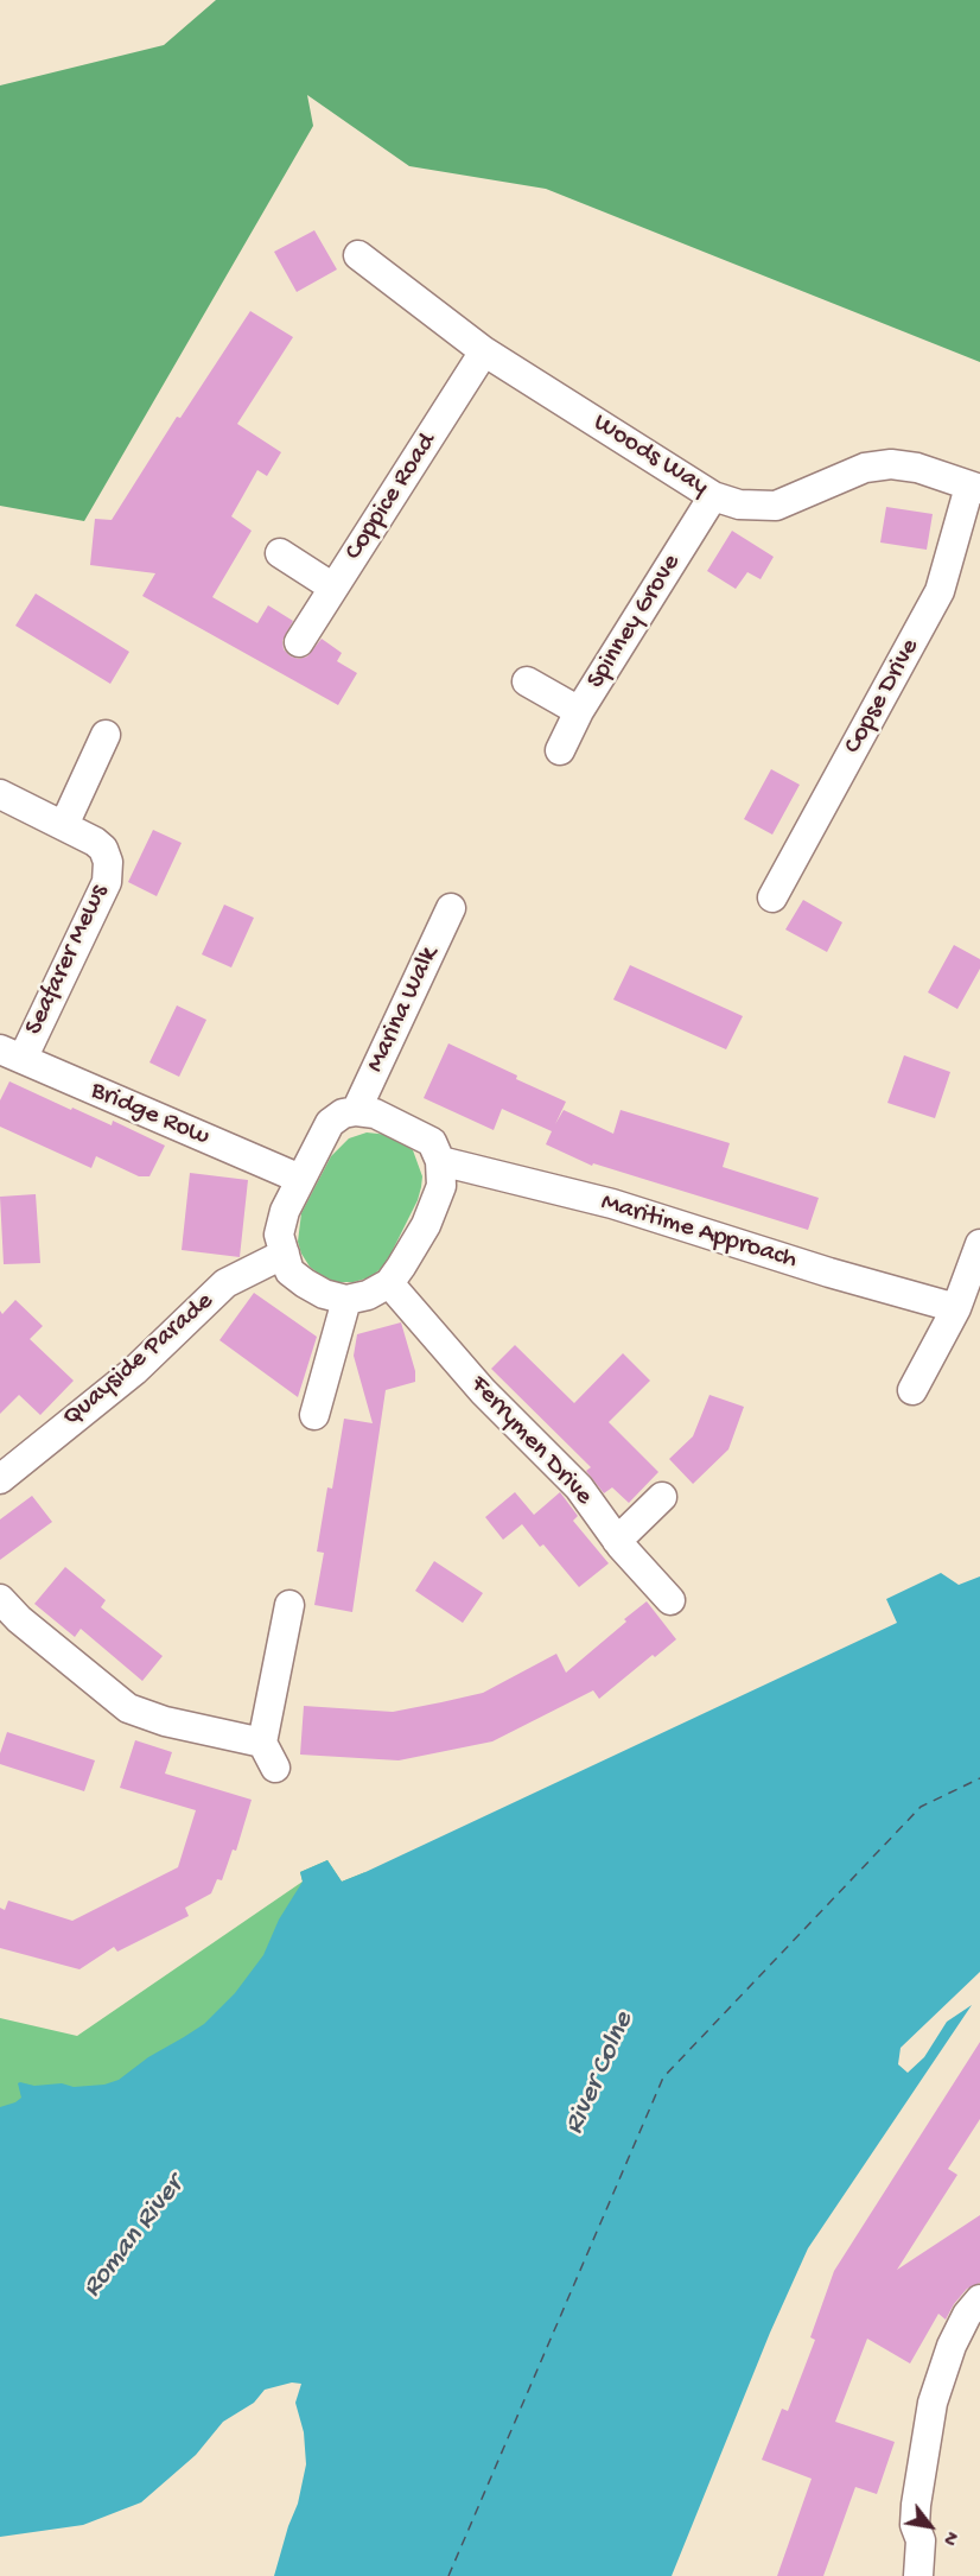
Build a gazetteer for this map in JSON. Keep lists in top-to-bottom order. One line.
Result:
{"streets":{"street":["Woods Way","Coppice Road","Spinney Grove","Copse Drive","Seafarer Mews","Marina Walk","Bridge Row","Maritime Approach","Quayside Parade","Ferrymen Drive"]},"crossings":[["Woods Way","Coppice Road"],["Woods Way","Spinney Grove"],["Woods Way","Copse Drive"],["Seafarer Mews","Bridge Row"],["Marina Walk","Bridge Row"],["Marina Walk","Maritime Approach"],["Marina Walk","Quayside Parade"],["Marina Walk","Ferrymen Drive"],["Bridge Row","Maritime Approach"],["Bridge Row","Quayside Parade"],["Bridge Row","Ferrymen Drive"],["Maritime Approach","Quayside Parade"],["Maritime Approach","Ferrymen Drive"],["Quayside Parade","Ferrymen Drive"]],"water":["River Colne","Roman River"],"north":"bottom right"}
